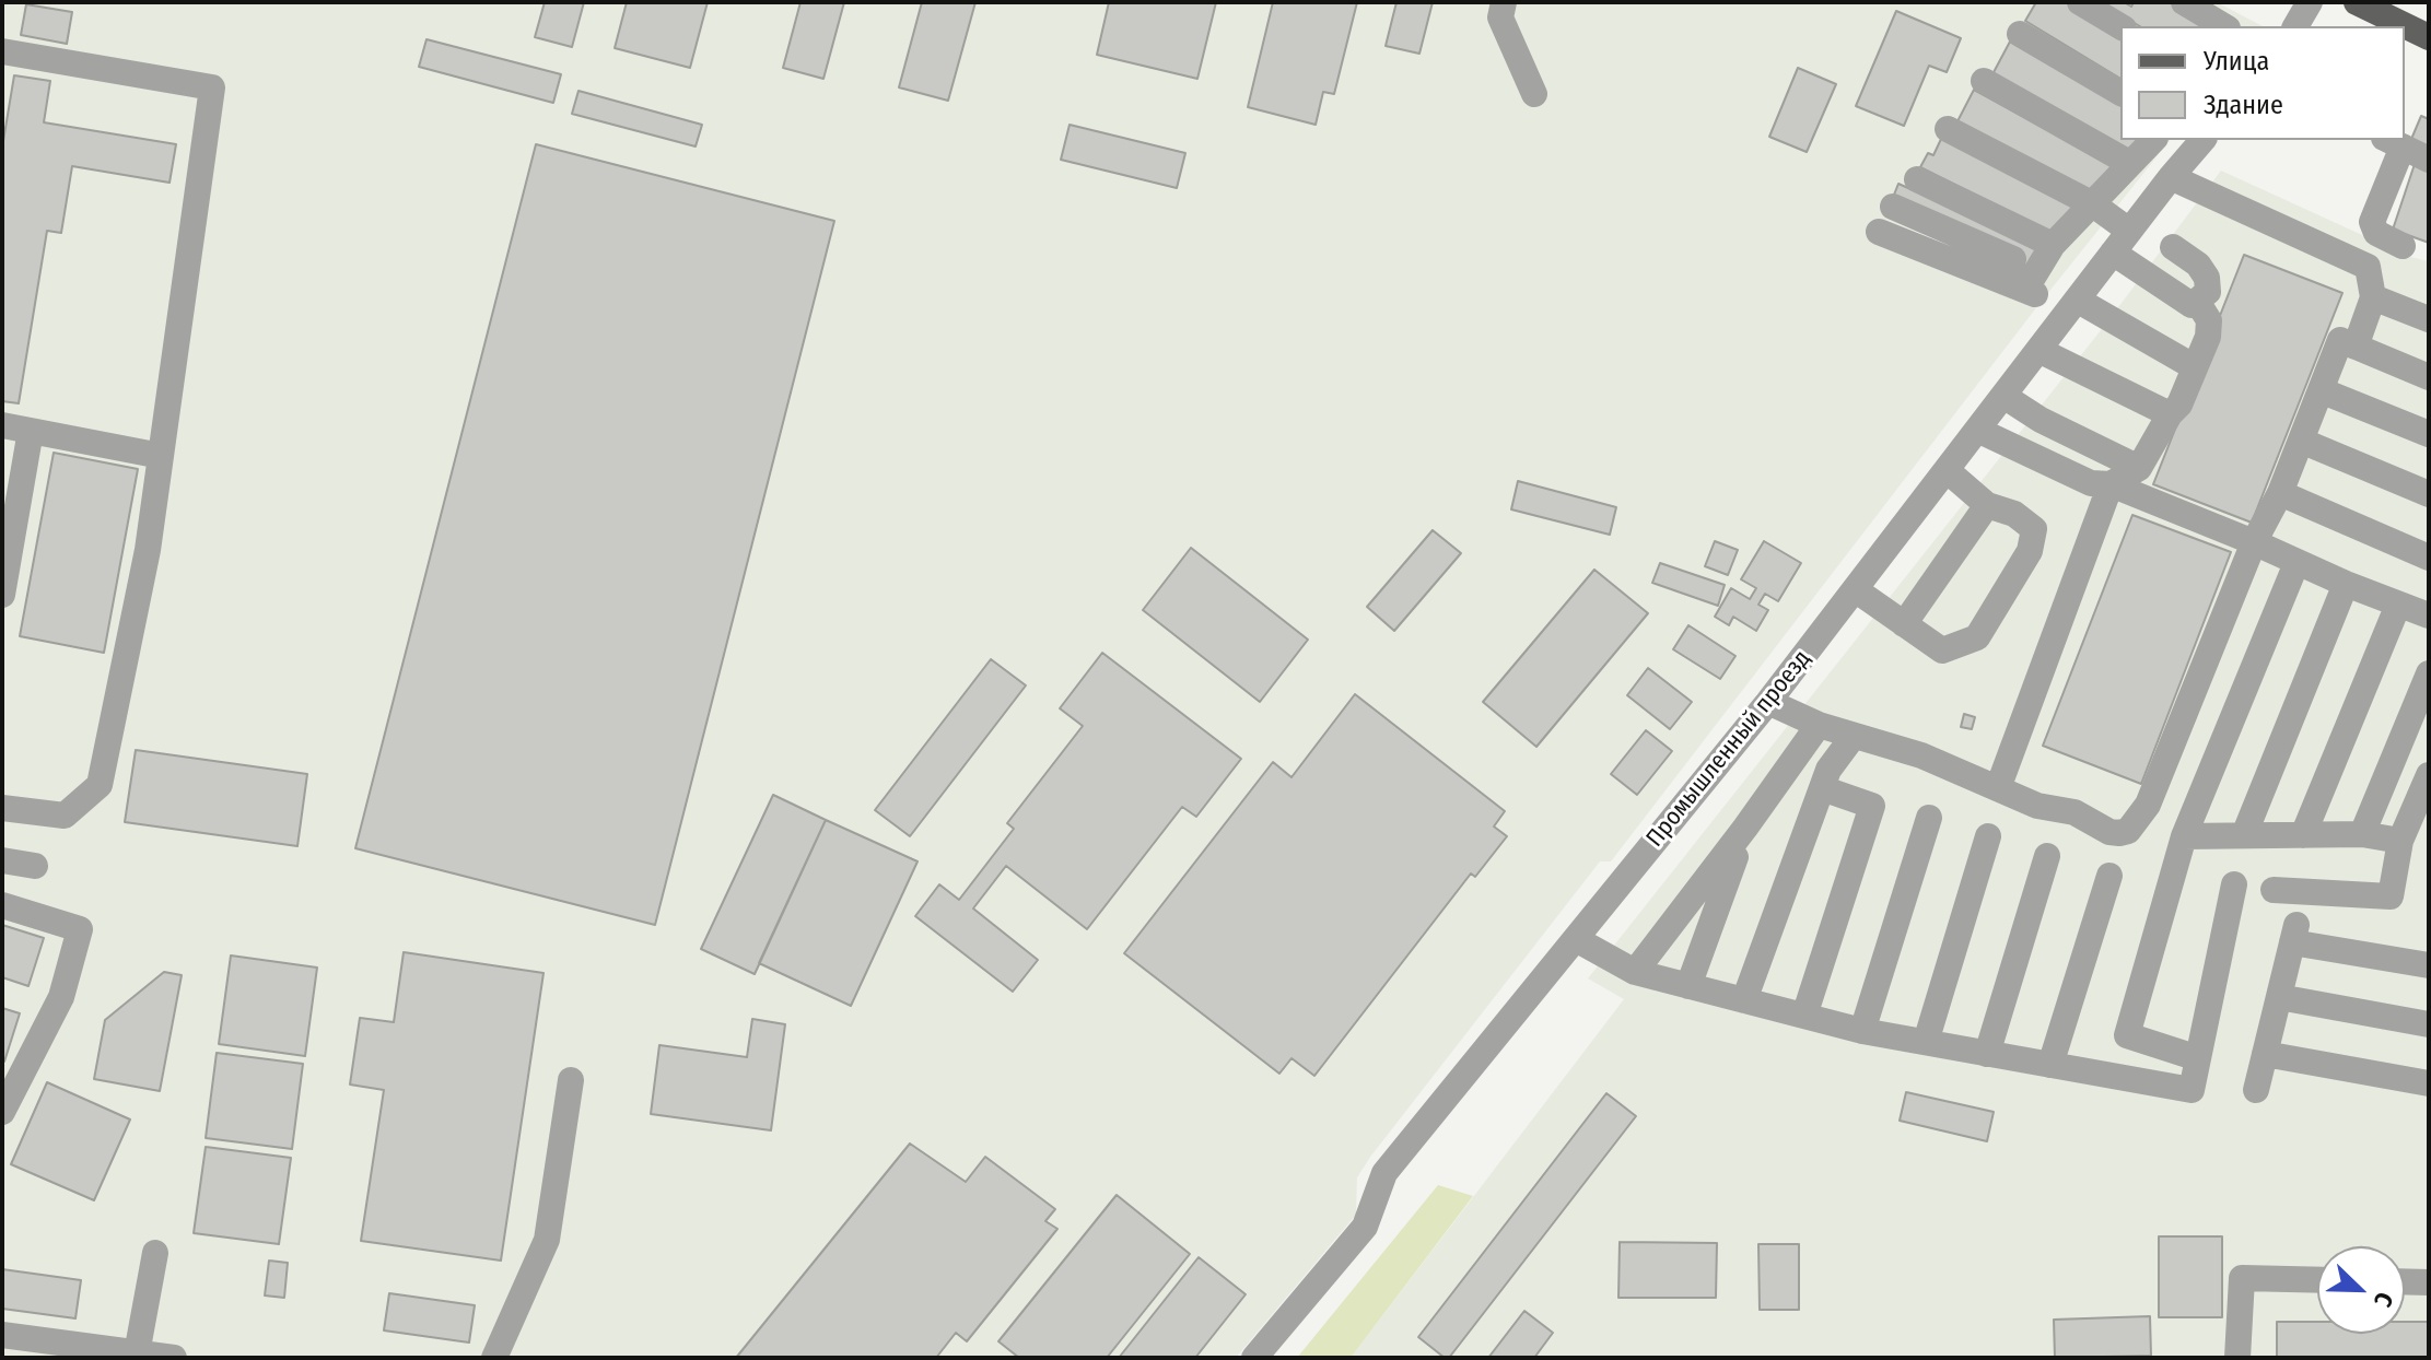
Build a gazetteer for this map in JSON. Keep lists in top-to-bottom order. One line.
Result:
{"streets":{"street":["Промышленный проезд"]},"legend":["Улица","Здание"],"north":"bottom right"}
